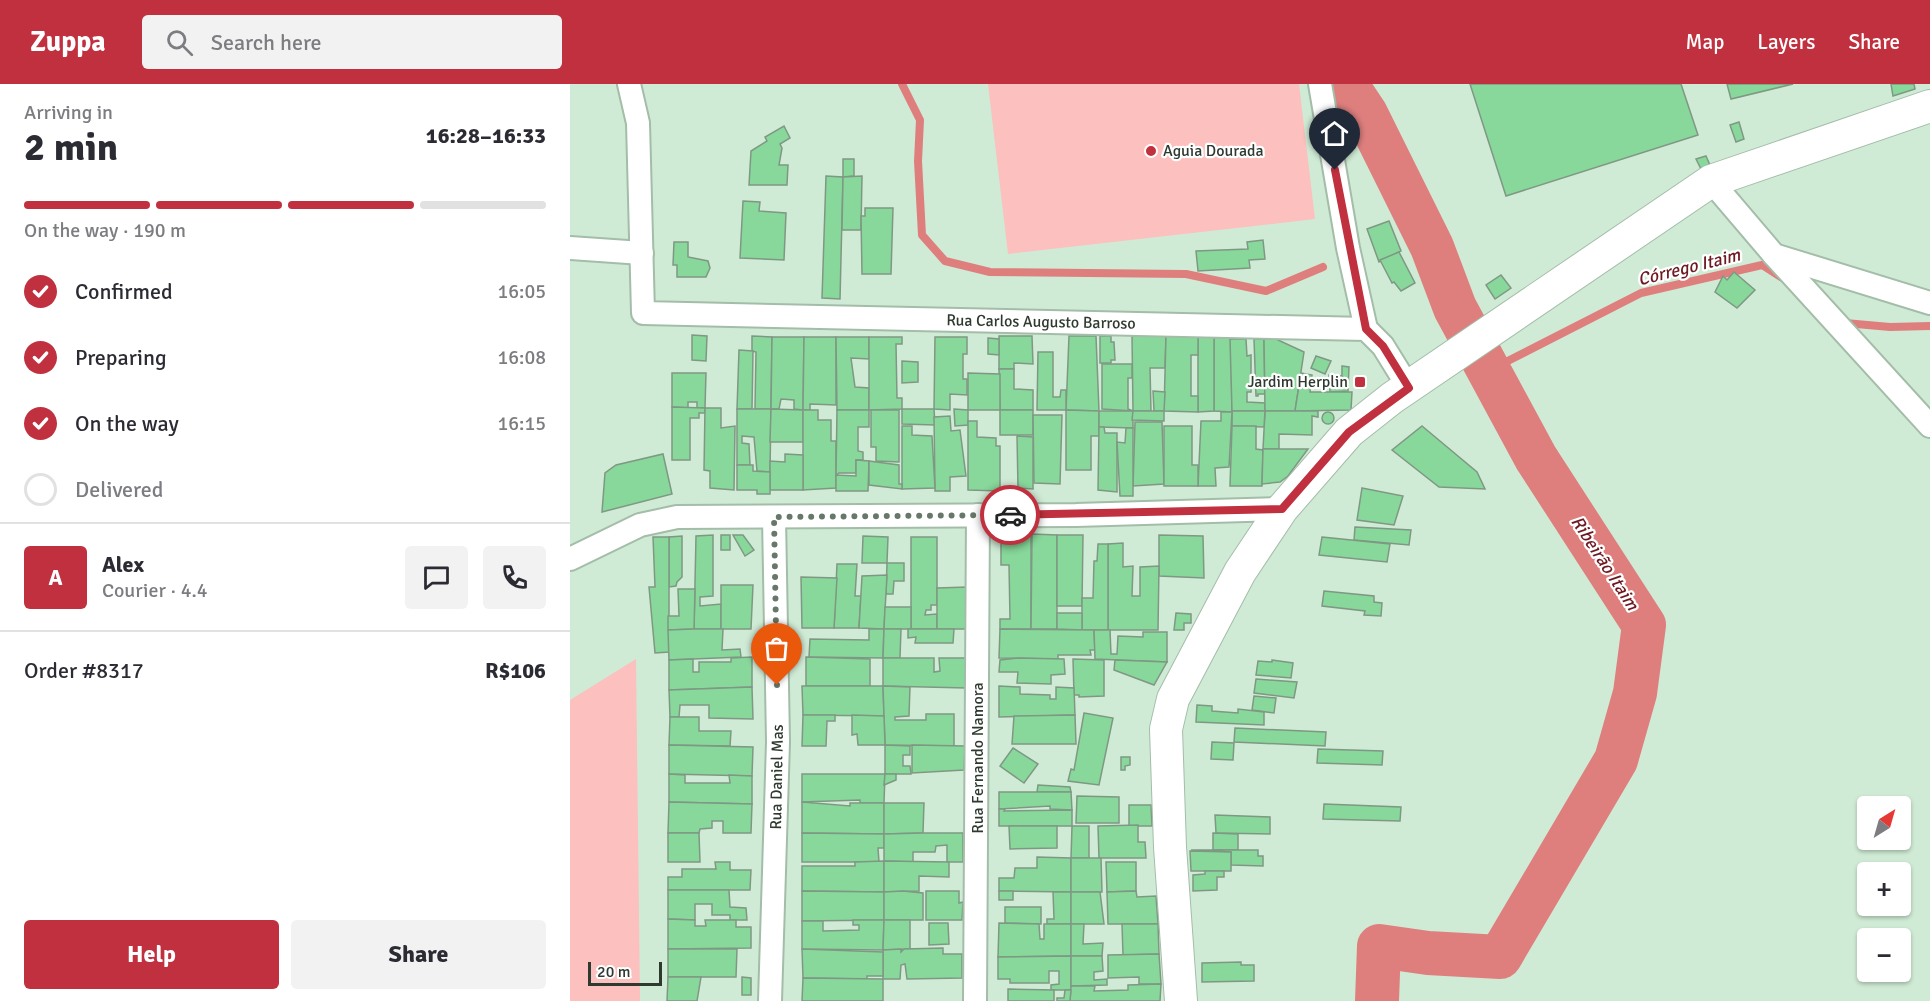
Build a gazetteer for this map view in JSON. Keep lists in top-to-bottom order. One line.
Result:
{"streets":{"street":["Rua Carlos Augusto Barroso","Rua Fernando Namora","Rua Daniel Mas"]},"water":["Córrego Itaim","Ribeirão Itaim"],"places":{"other":["Aguia Dourada"],"transit":["Jardim Herplin"]},"scale_bar":"20 m","north":"top right","page":{"header":"Zuppa","search":"Search here","nav":["Map","Layers","Share"],"heading":["2 min","Arriving in","16:28–16:33"],"panel":["Alex","Courier · 4.4","Order #8317","R$106"],"bar":"On the way · 190 m","list":[["Confirmed","16:05"],["Preparing","16:08"],["On the way","16:15"],"Delivered"],"round":"A","map_buttons":["+","−"],"buttons":["Help","Share"],"scale":"20 m"}}
